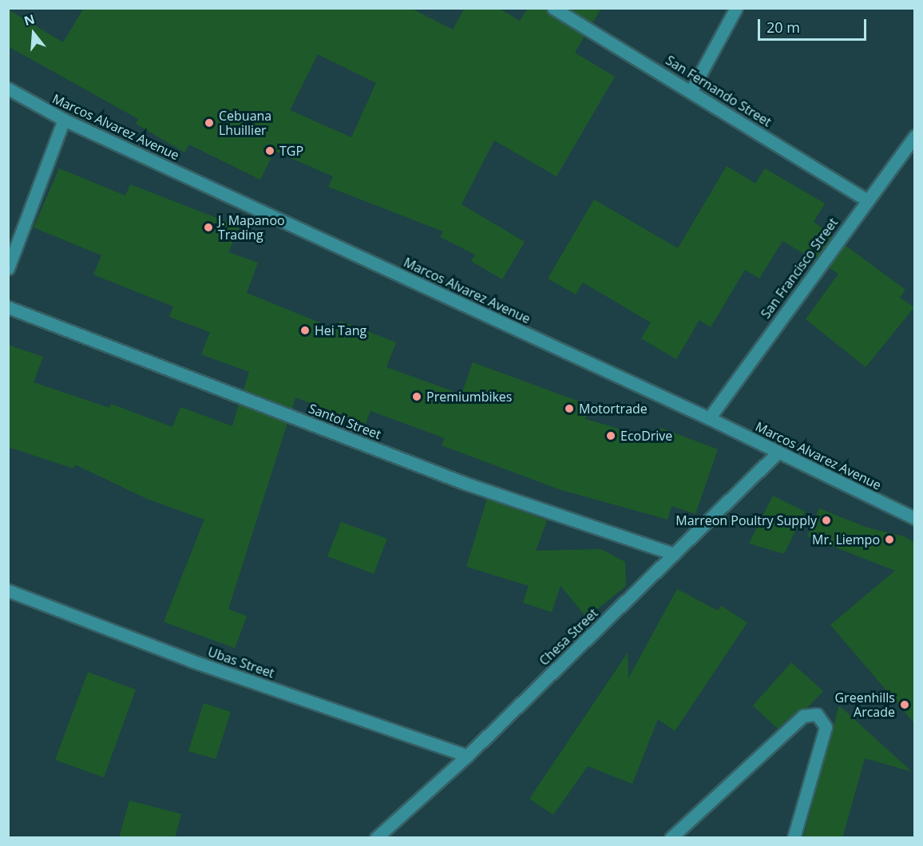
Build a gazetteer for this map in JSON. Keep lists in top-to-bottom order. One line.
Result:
{"streets":{"street":["San Fernando Street","Marcos Alvarez Avenue","San Francisco Street","Santol Street","Chesa Street","Ubas Street"]},"crossings":[["San Fernando Street","San Francisco Street"],["Marcos Alvarez Avenue","San Francisco Street"],["Marcos Alvarez Avenue","Chesa Street"],["Santol Street","Chesa Street"],["Chesa Street","Ubas Street"]],"places":["Cebuana Lhuillier","TGP","J. Mapanoo Trading","Hei Tang","Premiumbikes","Motortrade","EcoDrive","Marreon Poultry Supply","Mr. Liempo","Greenhills Arcade"],"scale_bar":"20 m","north":"top"}
